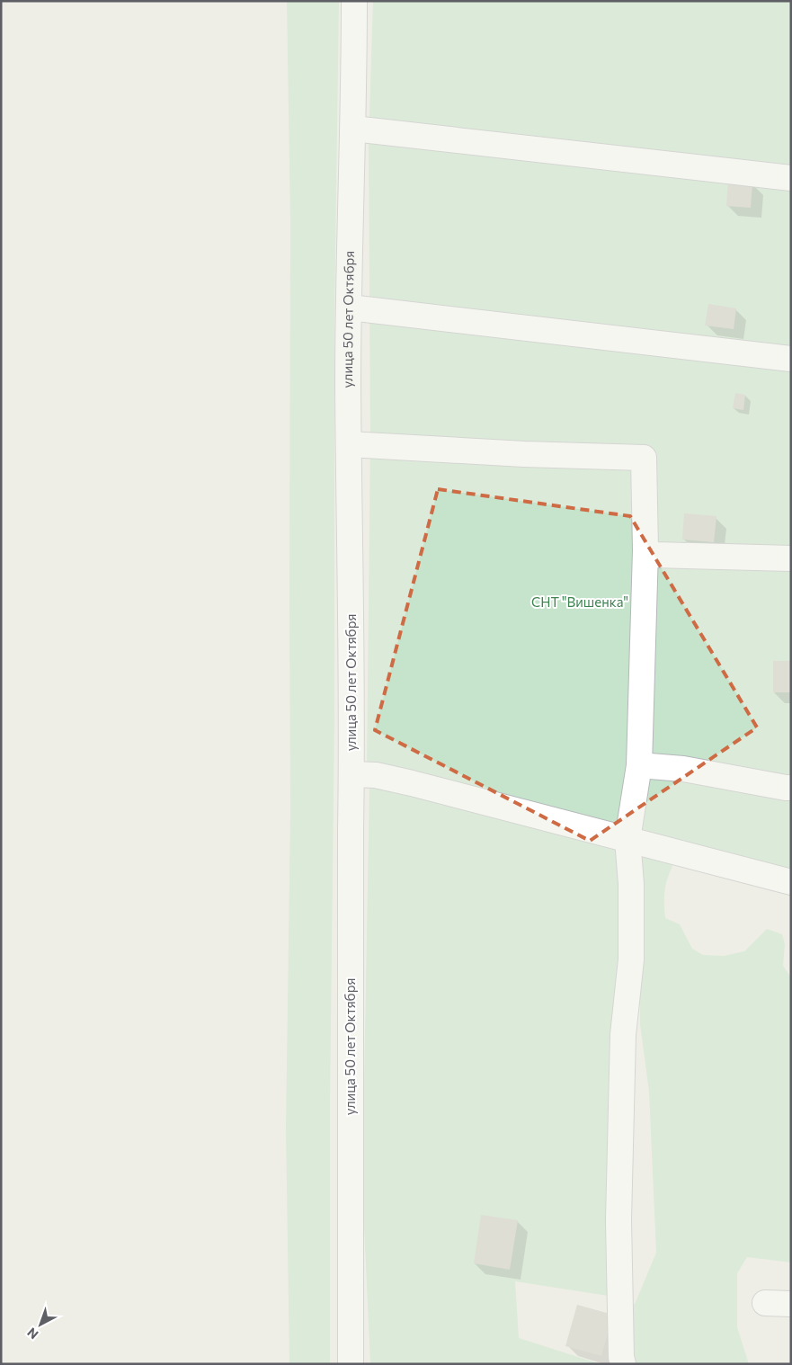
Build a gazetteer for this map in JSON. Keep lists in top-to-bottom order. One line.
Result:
{"streets":{"street":["улица 50 лет Октября"]},"parks":["СНТ \"Вишенка\""],"north":"bottom left"}
